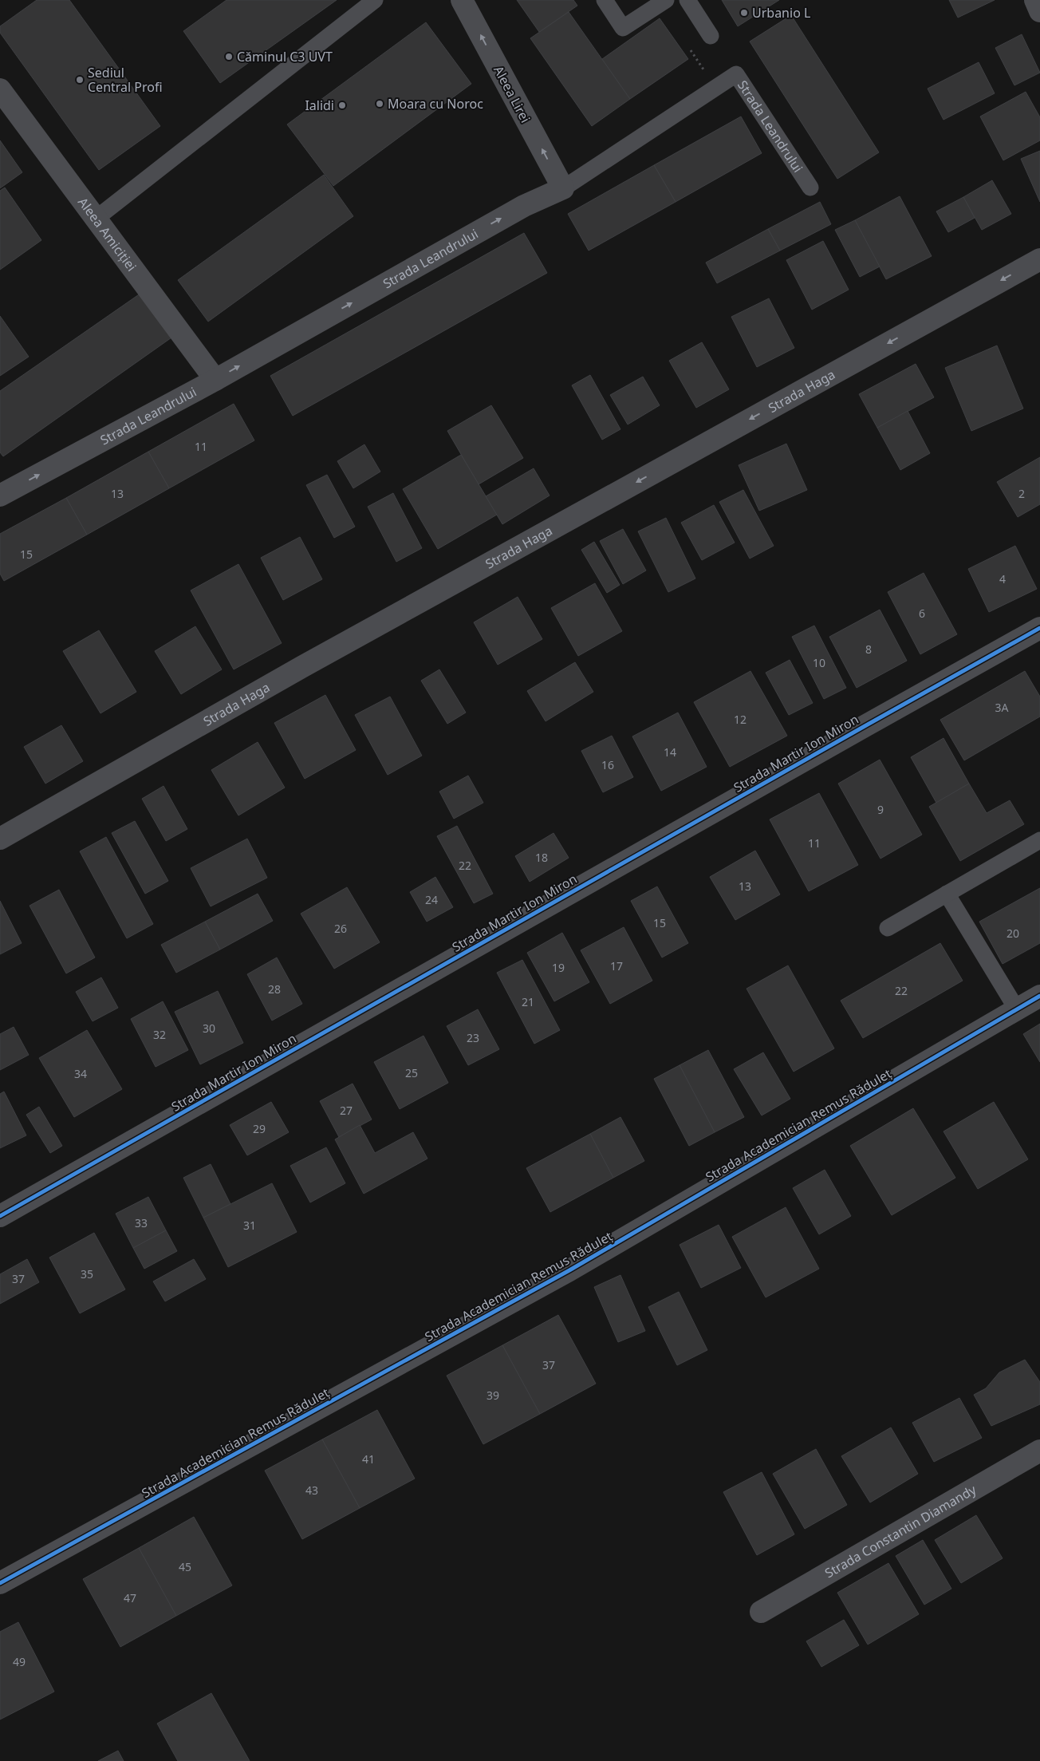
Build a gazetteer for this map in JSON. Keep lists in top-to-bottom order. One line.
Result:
{"streets":{"street":["Aleea Lirei","Strada Leandrului","Aleea Amiciției","Strada Haga","Strada Martir Ion Miron","Strada Academician Remus Răduleț","Strada Constantin Diamandy"]},"crossings":[["Aleea Lirei","Strada Leandrului"],["Strada Leandrului","Aleea Amiciției"]],"one_way":["Aleea Lirei","Strada Leandrului","Strada Haga"],"places":["Urbanio L","Căminul C3 UVT","Sediul Central Profi","Moara cu Noroc","Ialidi"],"house_numbers":["11","13","2","15","4","6","8","10","3A","12","14","16","9","11","18","22","13","24","15","26","20","17","19","28","22","21","30","32","23","25","34","27","29","33","31","35","37","37","39","41","43","45","47","49"]}
